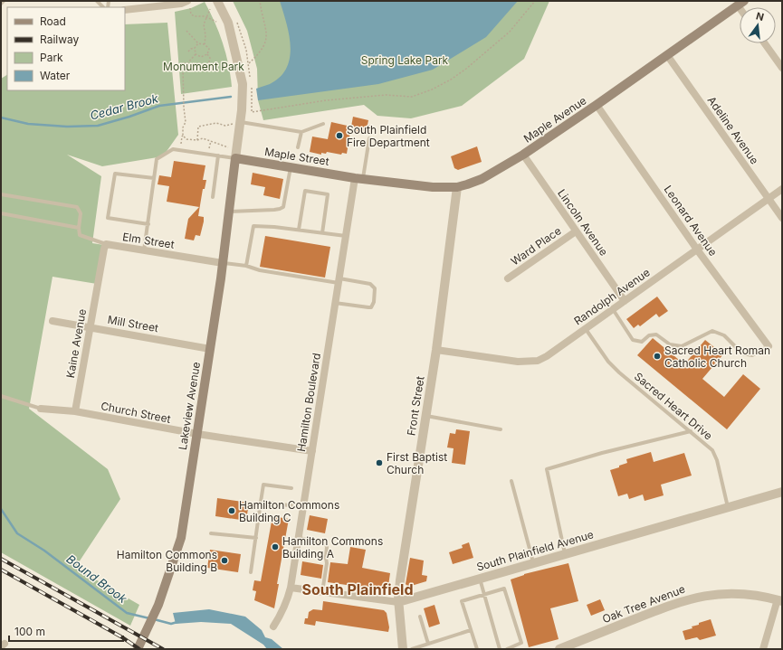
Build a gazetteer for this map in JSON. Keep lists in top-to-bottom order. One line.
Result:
{"streets":{"main road":["Maple Avenue","Maple Street","Lakeview Avenue"],"street":["Adeline Avenue","Leonard Avenue","Lincoln Avenue","Elm Street","Ward Place","Randolph Avenue","Mill Street","Kaine Avenue","Hamilton Boulevard","Front Street","Church Street","South Plainfield Avenue","Oak Tree Avenue"],"lane":["Sacred Heart Drive"]},"crossings":[["Maple Avenue","Adeline Avenue"],["Maple Avenue","Maple Street"],["Maple Avenue","Leonard Avenue"],["Maple Avenue","Lincoln Avenue"],["Maple Avenue","Hamilton Boulevard"],["Maple Avenue","Front Street"],["Adeline Avenue","Randolph Avenue"],["Maple Street","Hamilton Boulevard"],["Maple Street","Lakeview Avenue"],["Leonard Avenue","Randolph Avenue"],["Lincoln Avenue","Ward Place"],["Lincoln Avenue","Randolph Avenue"],["Elm Street","Kaine Avenue"],["Elm Street","Lakeview Avenue"],["Randolph Avenue","Front Street"],["Randolph Avenue","Sacred Heart Drive"],["Mill Street","Kaine Avenue"],["Mill Street","Lakeview Avenue"],["Kaine Avenue","Church Street"],["Hamilton Boulevard","Church Street"],["Hamilton Boulevard","South Plainfield Avenue"],["Lakeview Avenue","Church Street"],["Front Street","South Plainfield Avenue"],["Sacred Heart Drive","South Plainfield Avenue"]],"districts":["South Plainfield"],"water":["Cedar Brook","Bound Brook"],"parks":["Spring Lake Park","Monument Park"],"places":["South Plainfield Fire Department","Sacred Heart Roman Catholic Church","First Baptist Church","Hamilton Commons Building C","Hamilton Commons Building A","Hamilton Commons Building B"],"legend":["Road","Railway","Park","Water"],"scale_bar":"100 m","north":"top"}
